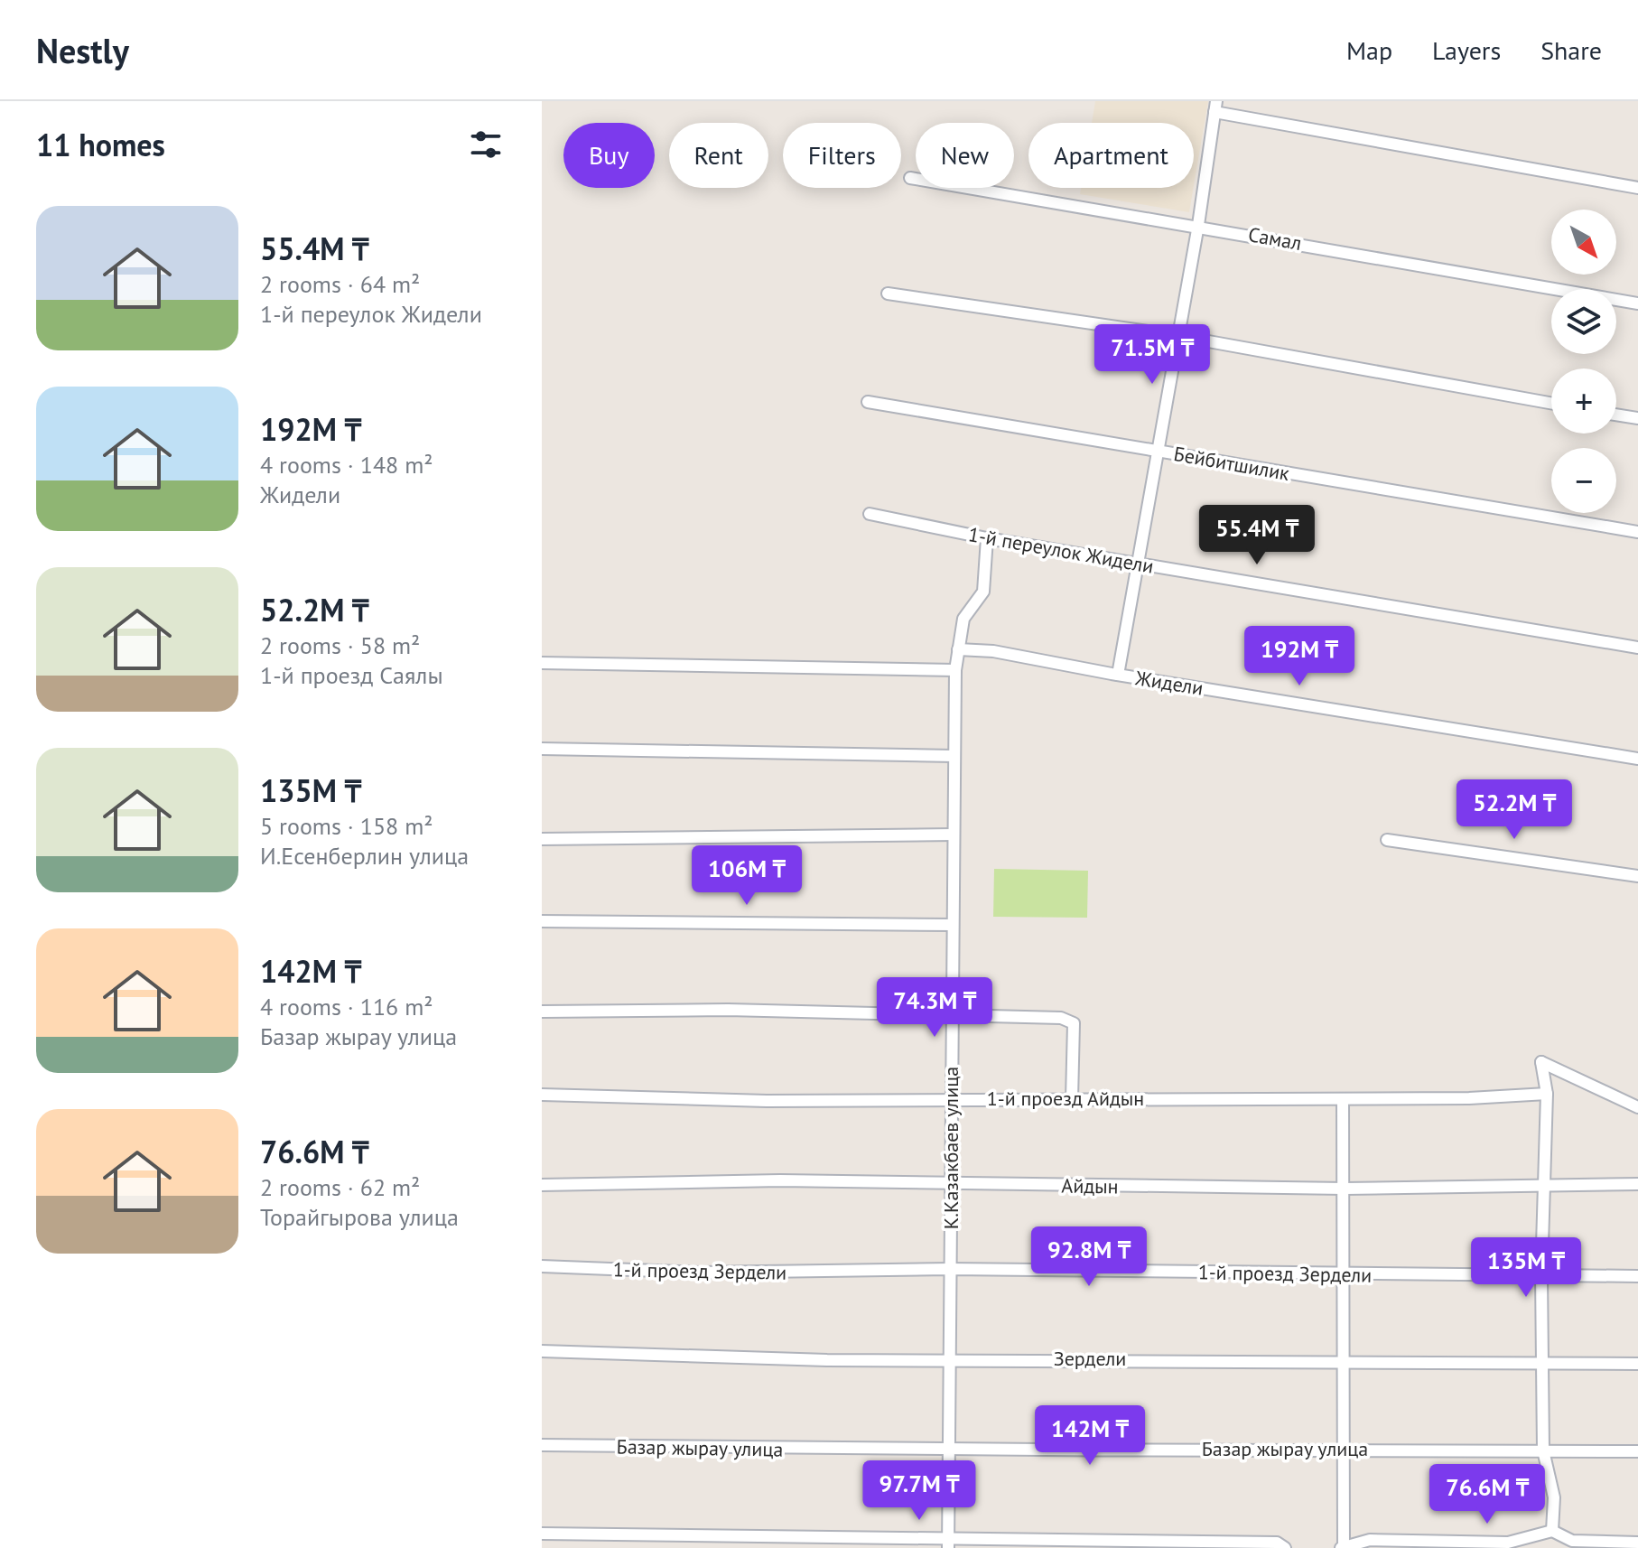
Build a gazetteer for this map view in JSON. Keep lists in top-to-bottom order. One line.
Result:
{"streets":{"street":["Самал","Бейбитшилик","1-й переулок Жидели","Жидели","1-й проезд Айдын","К.Казакбаев улица","Айдын","1-й проезд Зердели","Зердели","Базар жырау улица"]},"crossings":[["1-й переулок Жидели","К.Казакбаев улица"],["Жидели","К.Казакбаев улица"],["1-й проезд Айдын","К.Казакбаев улица"],["К.Казакбаев улица","Айдын"],["К.Казакбаев улица","1-й проезд Зердели"],["К.Казакбаев улица","Зердели"],["К.Казакбаев улица","Базар жырау улица"]],"north":"bottom right","page":{"header":"Nestly","nav":["Map","Layers","Share"],"heading":"11 homes","chip":["Buy","Rent","Filters","New","Apartment"],"list":[{"name":"55.4M ₸","note":"2 rooms · 64 m² · 1-й переулок Жидели"},{"name":"192M ₸","note":"4 rooms · 148 m² · Жидели"},{"name":"52.2M ₸","note":"2 rooms · 58 m² · 1-й проезд Саялы"},{"name":"135M ₸","note":"5 rooms · 158 m² · И.Есенберлин улица"},{"name":"142M ₸","note":"4 rooms · 116 m² · Базар жырау улица"},{"name":"76.6M ₸","note":"2 rooms · 62 m² · Торайгырова улица"}],"map_buttons":["+","−"],"price":["71.5M ₸","55.4M ₸","192M ₸","52.2M ₸","106M ₸","74.3M ₸","92.8M ₸","135M ₸","142M ₸","97.7M ₸","76.6M ₸"]}}
